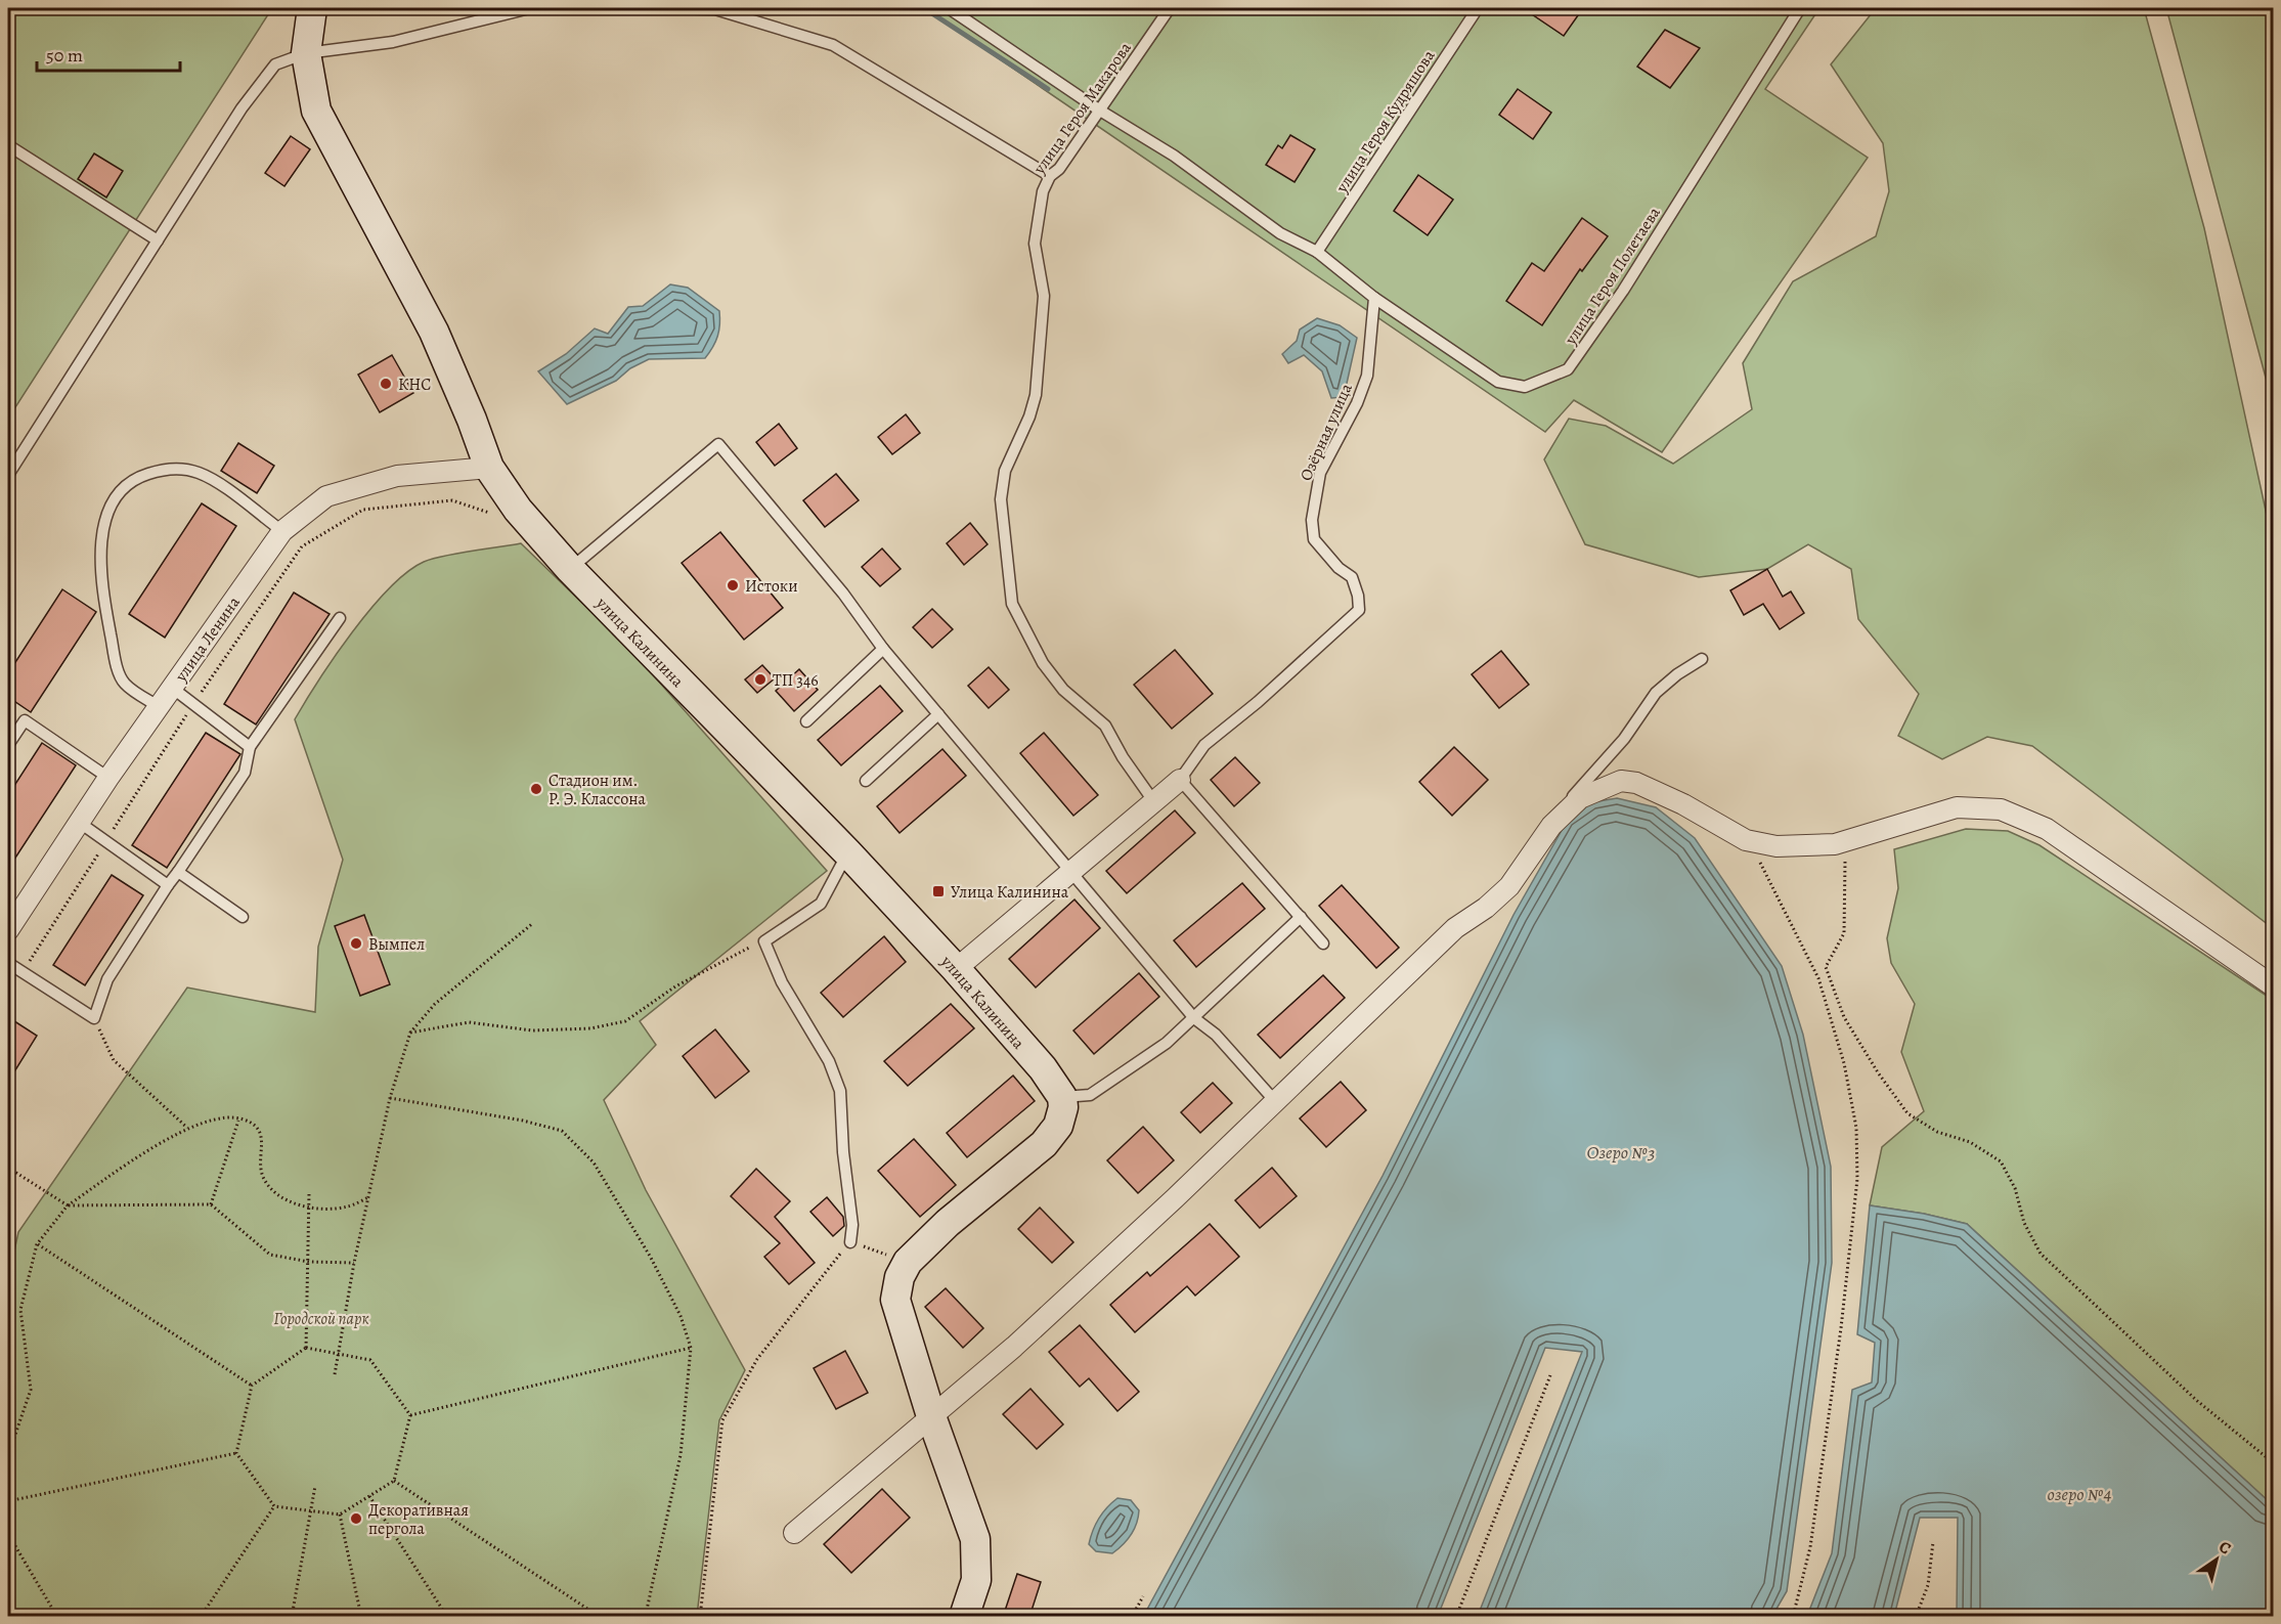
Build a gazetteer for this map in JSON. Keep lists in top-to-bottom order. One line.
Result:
{"streets":{"street":["улица Ленина","улица Калинина"],"lane":["улица Героя Макарова","улица Героя Кудряшова","улица Героя Полетаева","Озёрная улица"]},"crossings":[["улица Героя Полетаева","Озёрная улица"],["улица Ленина","улица Калинина"]],"water":["Озеро №3","озеро №4"],"parks":["Городской парк"],"places":{"other":["КНС","Истоки","ТП 346","Стадион им. Р. Э. Классона","Вымпел","Декоративная пергола"],"transit":["Улица Калинина"]},"scale_bar":"50 m","north":"top right"}
